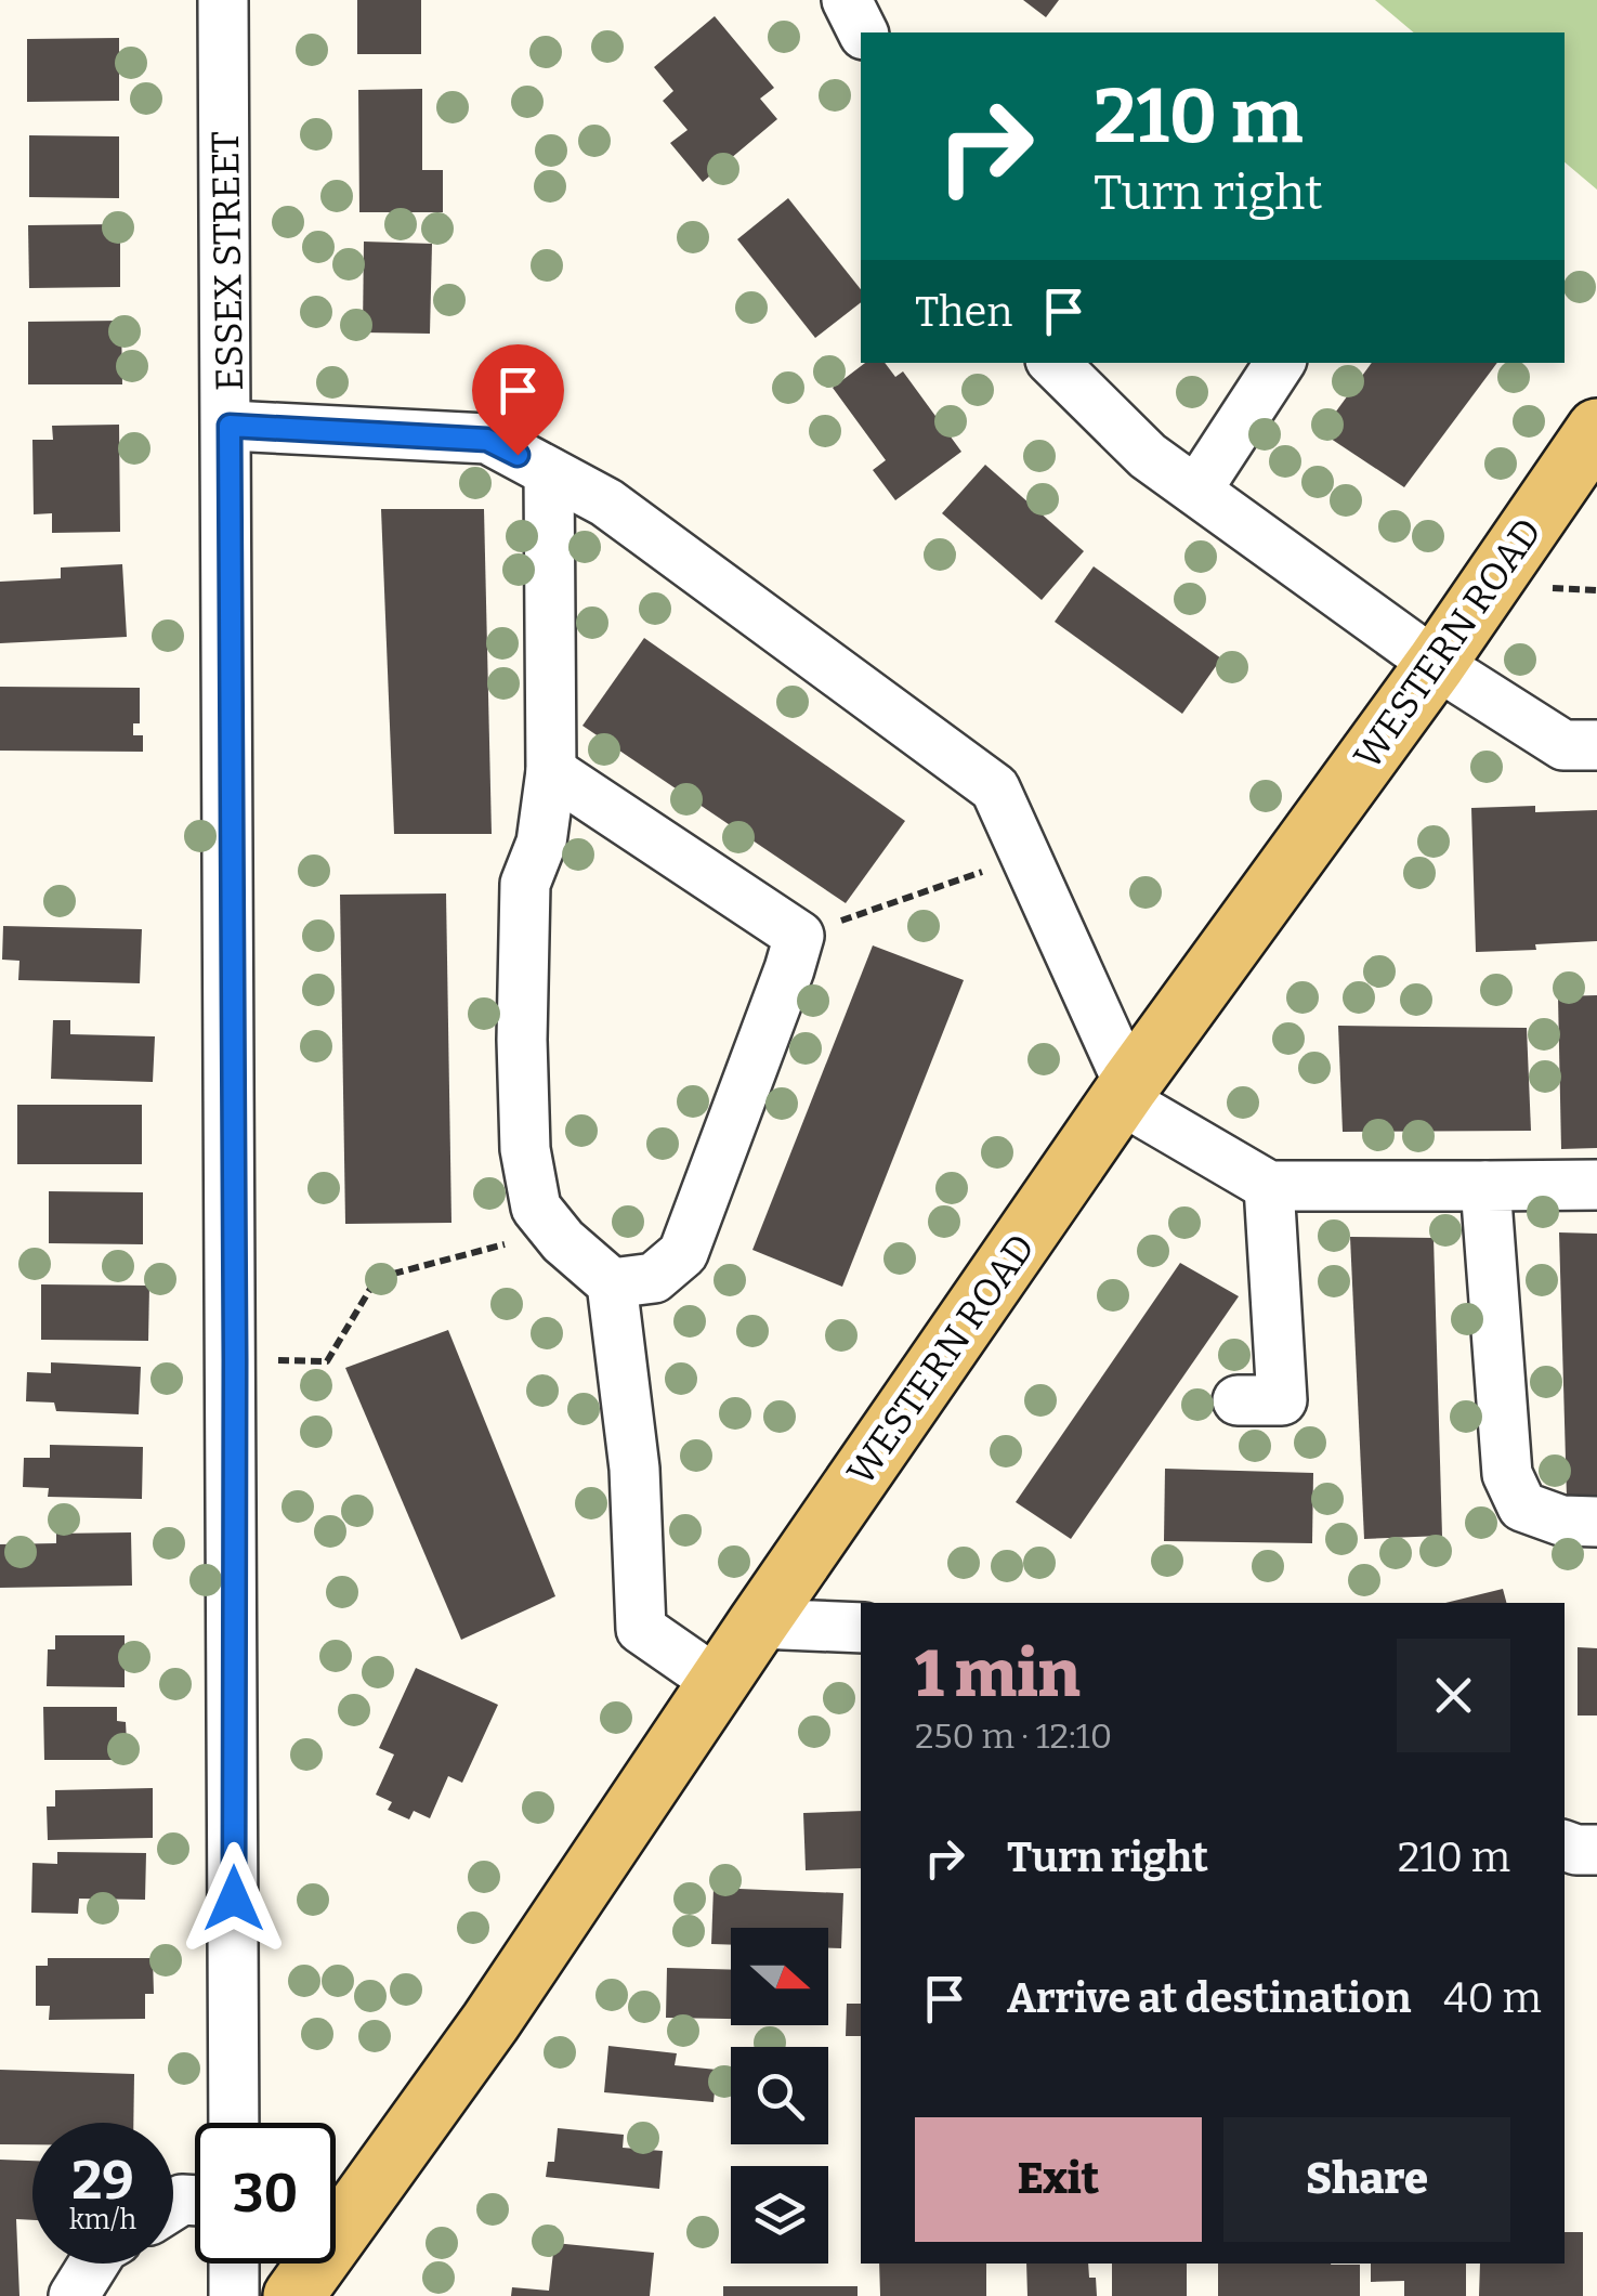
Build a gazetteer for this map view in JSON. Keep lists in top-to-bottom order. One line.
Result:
{"streets":{"main road":["WESTERN ROAD"],"street":["ESSEX STREET"]},"north":"right","page":{"turn":["210 m","Turn right"],"then":"Then","heading":["1 min","250 m · 12:10"],"list":[{"name":"Turn right","value":"210 m"},{"name":"Arrive at destination","value":"40 m"}],"buttons":["Exit","Share"],"speed":"29 km/h","limit":"30"}}
